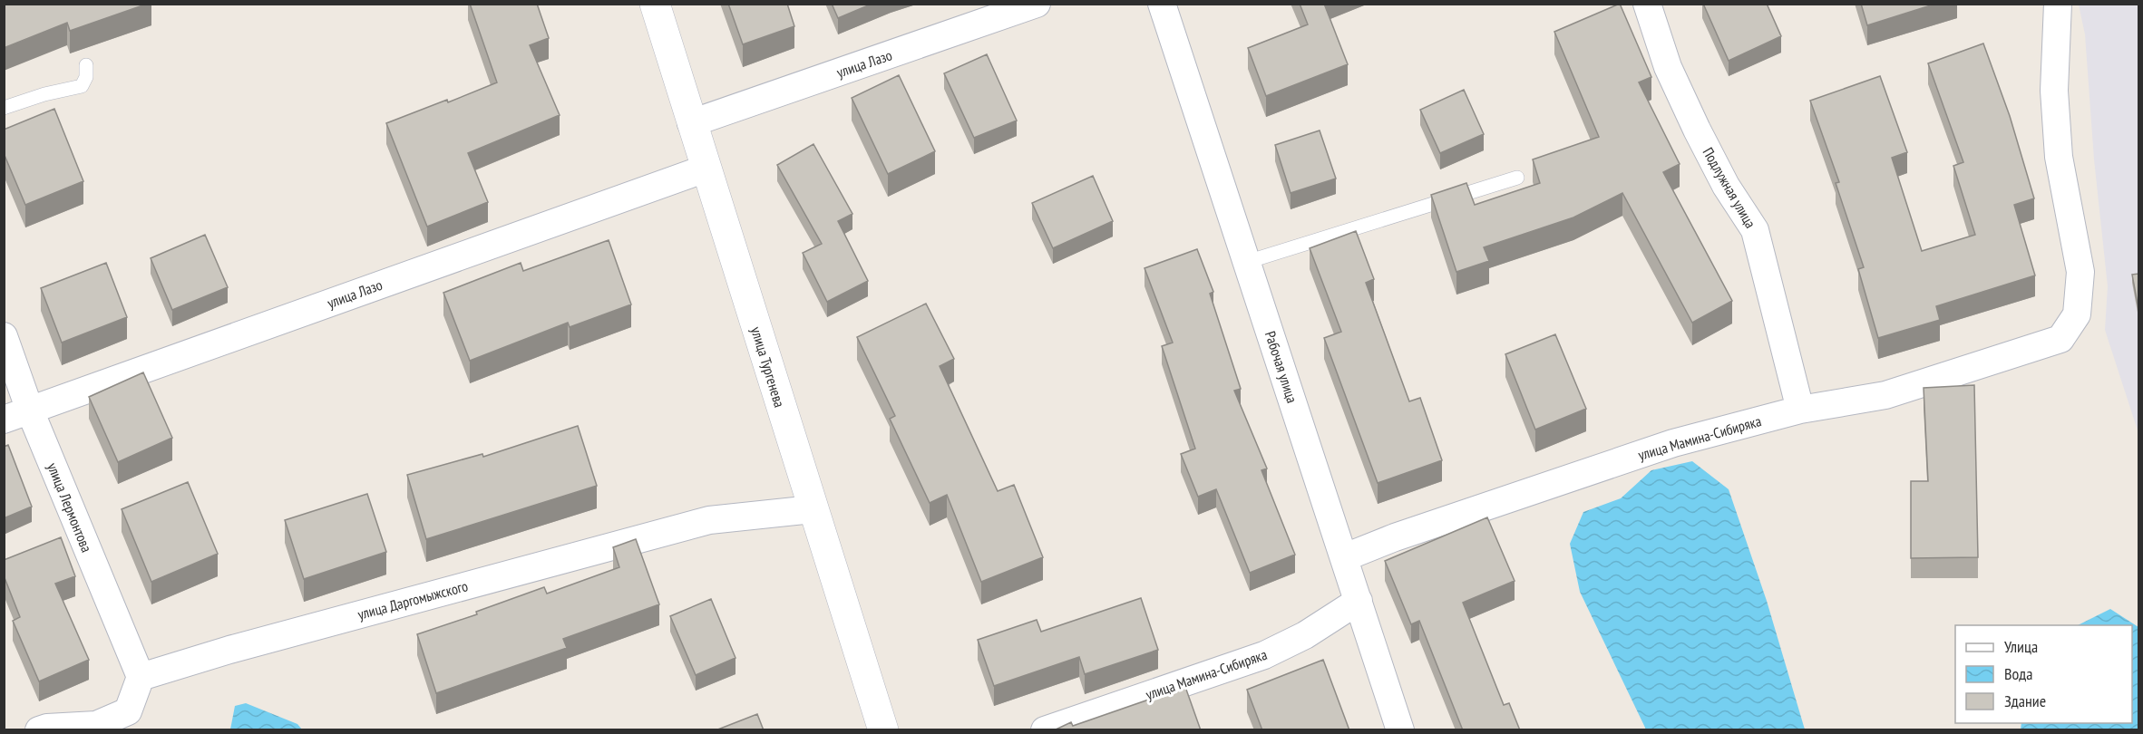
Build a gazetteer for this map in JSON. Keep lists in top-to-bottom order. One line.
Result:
{"streets":{"street":["улица Лазо","Подлужная улица","улица Тургенева","Рабочая улица","улица Мамина-Сибиряка","улица Лермонтова","улица Даргомыжского"]},"crossings":[["улица Лазо","улица Тургенева"],["улица Лазо","улица Лермонтова"],["Подлужная улица","улица Мамина-Сибиряка"],["улица Тургенева","улица Даргомыжского"],["Рабочая улица","улица Мамина-Сибиряка"],["улица Лермонтова","улица Даргомыжского"]],"legend":["Улица","Вода","Здание"]}
